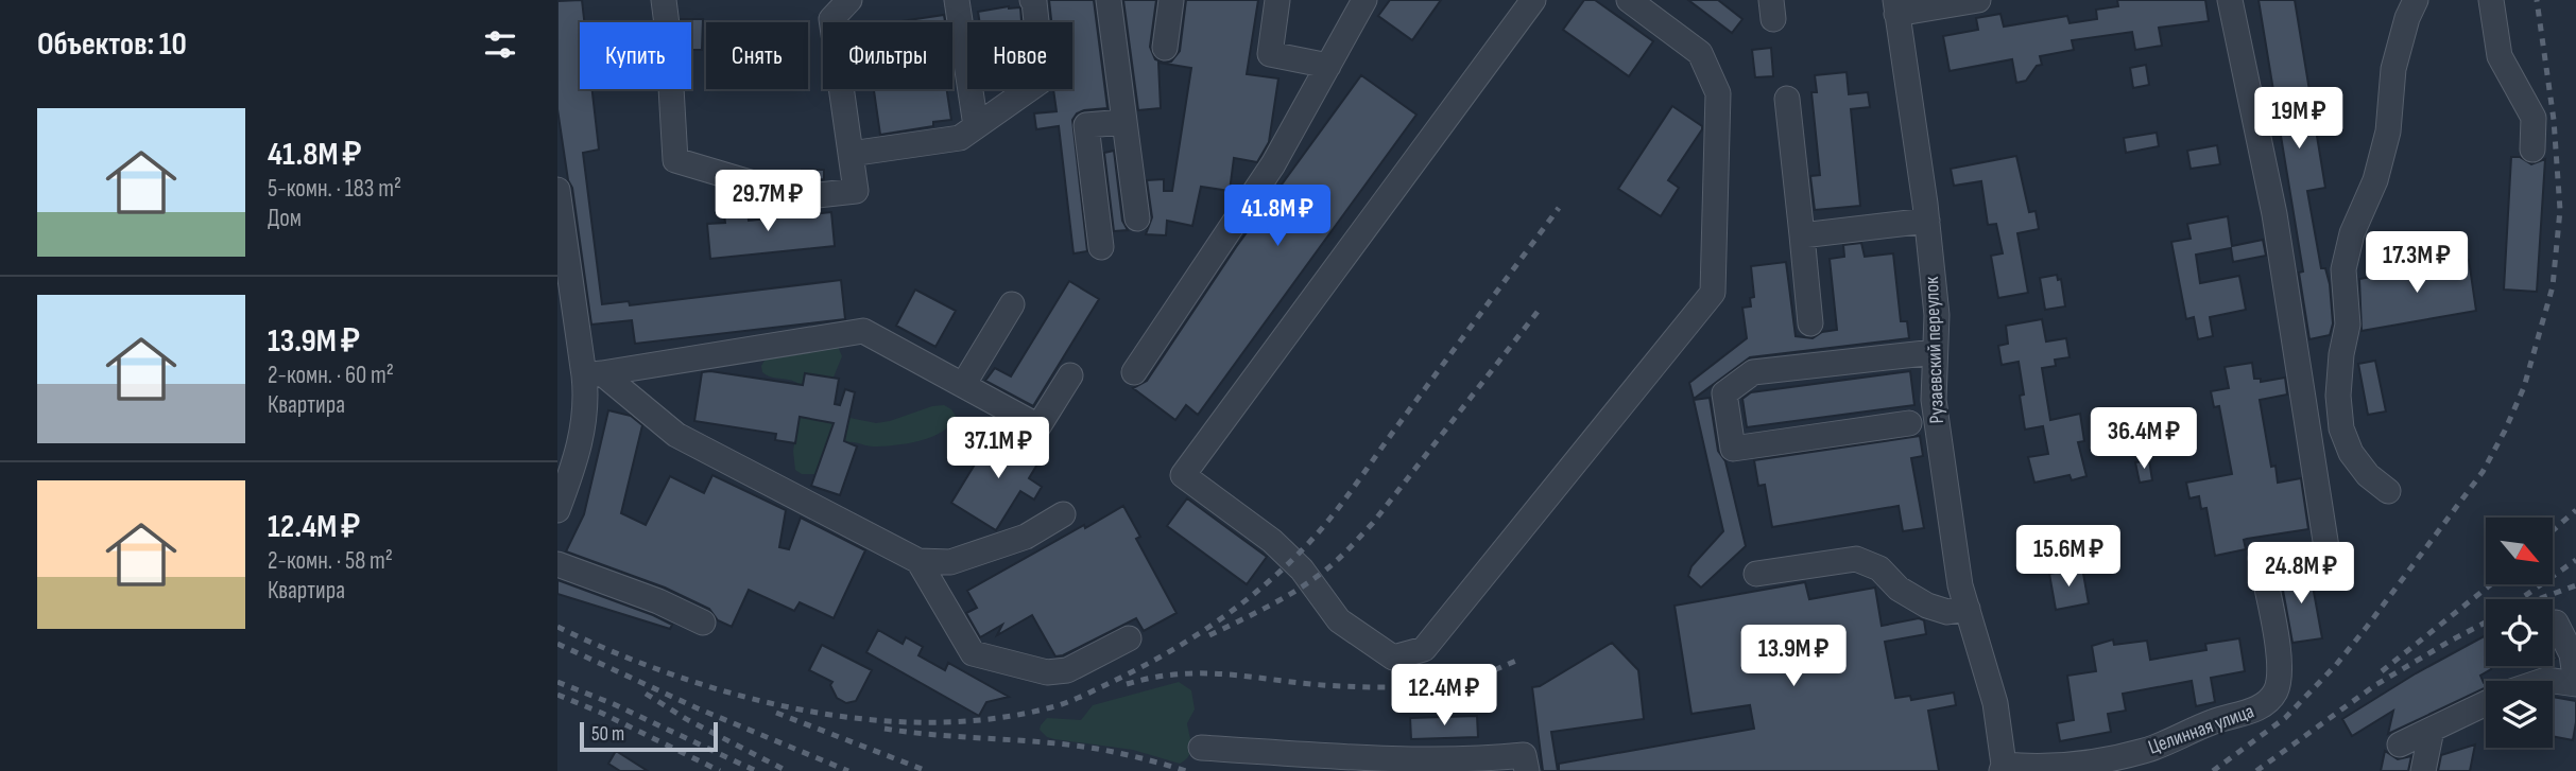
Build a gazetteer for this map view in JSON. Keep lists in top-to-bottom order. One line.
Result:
{"streets":{"street":["Рузаевский переулок","Целинная улица"]},"crossings":[["Рузаевский переулок","Целинная улица"]],"scale_bar":"50 m","north":"bottom right","page":{"heading":"Объектов: 10","chip":["Купить","Снять","Фильтры","Новое"],"price":["19M ₽","29.7M ₽","41.8M ₽","17.3M ₽","36.4M ₽","37.1M ₽","15.6M ₽","24.8M ₽","13.9M ₽","12.4M ₽"],"list":[{"name":"41.8M ₽","note":"5-комн. · 183 m² · Дом"},{"name":"13.9M ₽","note":"2-комн. · 60 m² · Квартира"},{"name":"12.4M ₽","note":"2-комн. · 58 m² · Квартира"}],"scale":"50 m"}}
